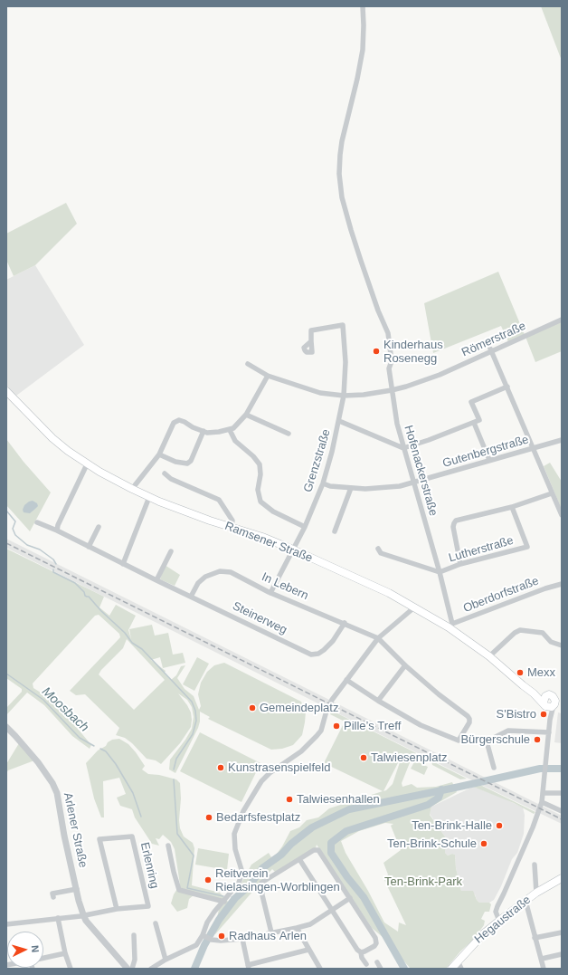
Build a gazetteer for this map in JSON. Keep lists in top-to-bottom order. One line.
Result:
{"streets":{"main road":["Ramsener Straße","Hegaustraße"],"street":["Römerstraße","Gutenbergstraße","Grenzstraße","Hofenackerstraße","Lutherstraße","In Lebern","Oberdorfstraße","Steinerweg","Arlener Straße","Erlenring"]},"crossings":[["Römerstraße","Grenzstraße"],["Römerstraße","Hofenackerstraße"],["Gutenbergstraße","Grenzstraße"],["Gutenbergstraße","Hofenackerstraße"],["Grenzstraße","Ramsener Straße"],["Grenzstraße","In Lebern"],["Hofenackerstraße","Ramsener Straße"],["Hofenackerstraße","Lutherstraße"],["Hofenackerstraße","Oberdorfstraße"],["Ramsener Straße","Oberdorfstraße"],["In Lebern","Steinerweg"],["Arlener Straße","Erlenring"]],"water":["Moosbach"],"parks":["Ten-Brink-Park"],"places":["Kinderhaus Rosenegg","Mexx","Gemeindeplatz","S'Bistro","Pille’s Treff","Bürgerschule","Talwiesenplatz","Kunstrasenspielfeld","Talwiesenhallen","Bedarfsfestplatz","Ten-Brink-Halle","Ten-Brink-Schule","Reitverein Rielasingen-Worblingen","Radhaus Arlen"],"north":"right"}
